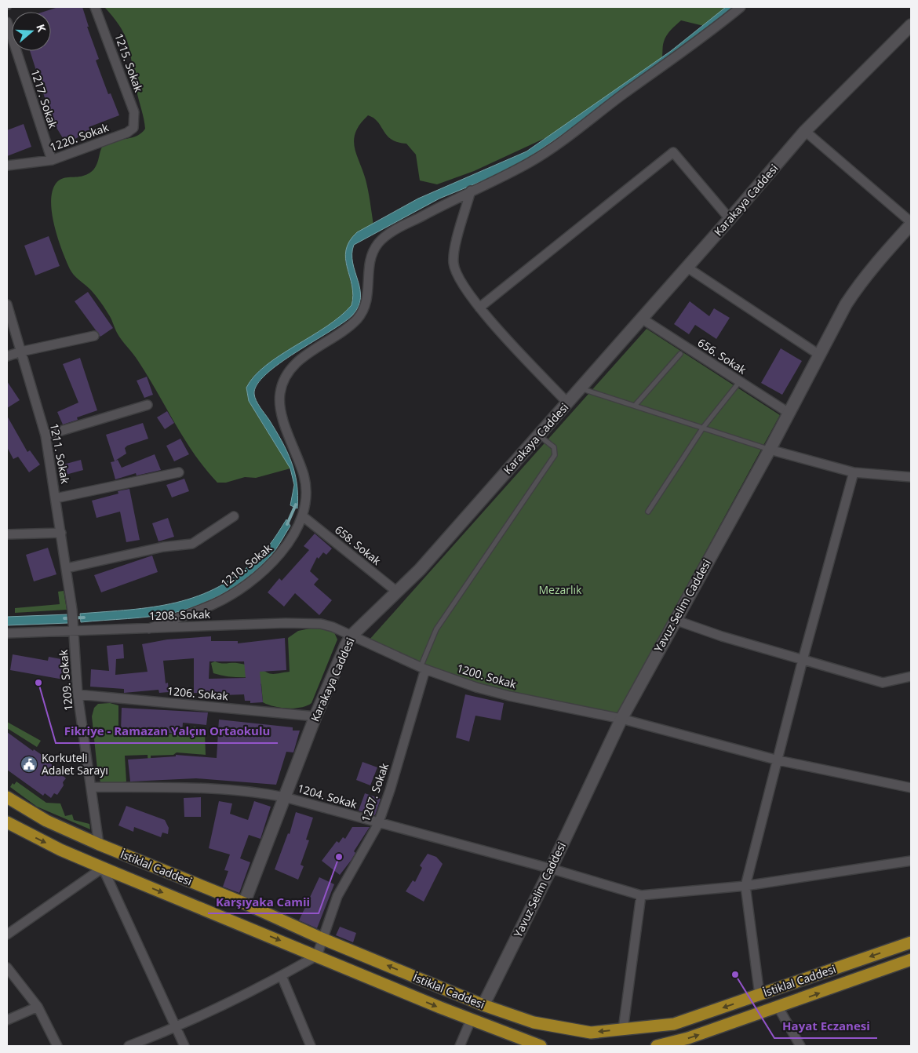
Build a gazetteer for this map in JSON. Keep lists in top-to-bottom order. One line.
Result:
{"streets":{"main road":["İstiklal Caddesi"],"street":["1215. Sokak","1217. Sokak","1220. Sokak","Karakaya Caddesi","656. Sokak","1211. Sokak","658. Sokak","1210. Sokak","Yavuz Selim Caddesi","1208. Sokak","1200. Sokak","1209. Sokak","1206. Sokak","1207. Sokak","1204. Sokak"]},"crossings":[["1215. Sokak","1220. Sokak"],["1217. Sokak","1220. Sokak"],["Karakaya Caddesi","656. Sokak"],["Karakaya Caddesi","658. Sokak"],["Karakaya Caddesi","1208. Sokak"],["Karakaya Caddesi","1200. Sokak"],["Karakaya Caddesi","1206. Sokak"],["Karakaya Caddesi","1204. Sokak"],["Karakaya Caddesi","İstiklal Caddesi"],["656. Sokak","Yavuz Selim Caddesi"],["1211. Sokak","1209. Sokak"],["658. Sokak","1210. Sokak"],["1210. Sokak","1208. Sokak"],["Yavuz Selim Caddesi","1200. Sokak"],["Yavuz Selim Caddesi","1204. Sokak"],["Yavuz Selim Caddesi","İstiklal Caddesi"],["1208. Sokak","1200. Sokak"],["1208. Sokak","1209. Sokak"],["1200. Sokak","1207. Sokak"],["1209. Sokak","1206. Sokak"],["1209. Sokak","1204. Sokak"],["1209. Sokak","İstiklal Caddesi"],["1207. Sokak","1204. Sokak"],["1207. Sokak","İstiklal Caddesi"]],"parks":["Mezarlık"],"places":{"other":["Fikriye - Ramazan Yalçın Ortaokulu","Karşıyaka Camii","Hayat Eczanesi"],"public building":["Korkuteli Adalet Sarayı"]},"north":"right"}
